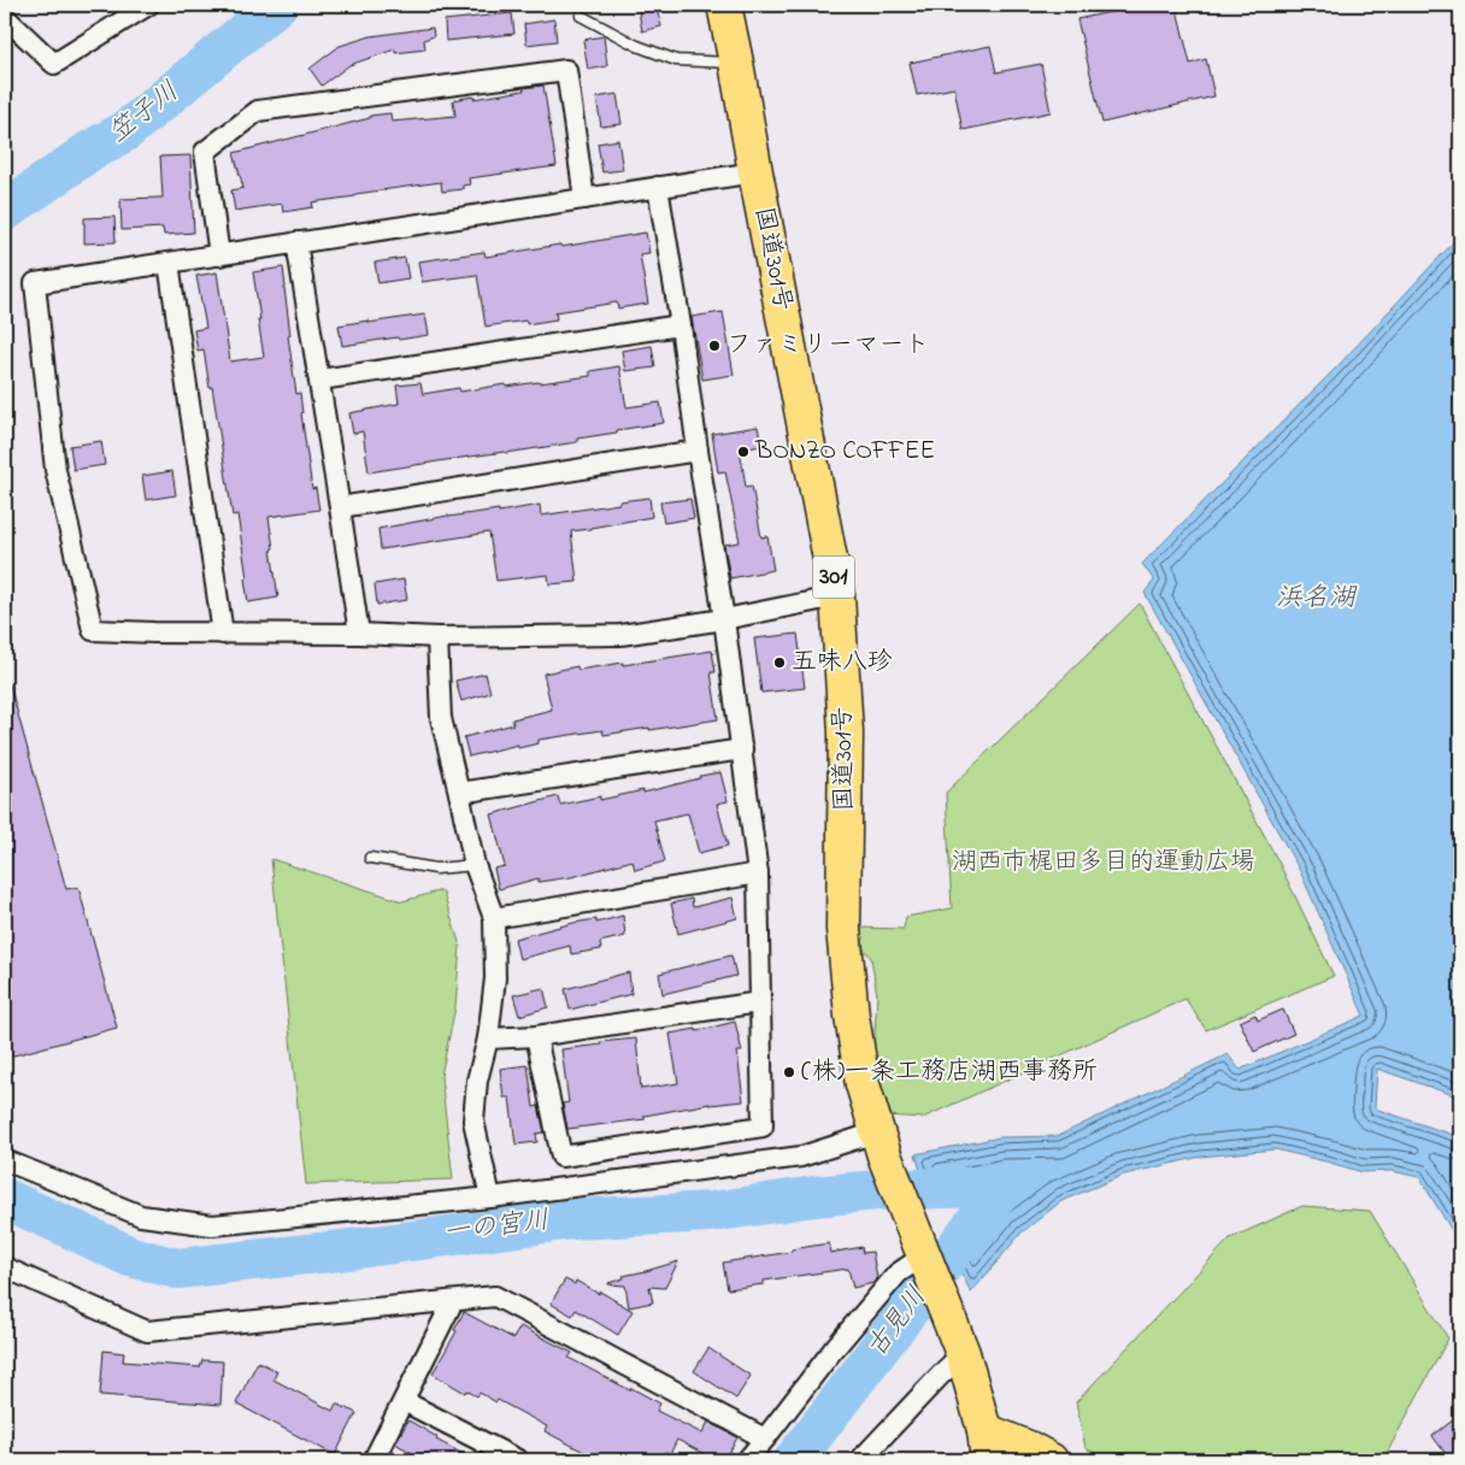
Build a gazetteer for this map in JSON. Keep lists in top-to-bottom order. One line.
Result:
{"streets":{"highway":["国道301号","301"]},"water":["笠子川","浜名湖","一の宮川","古見川"],"parks":["湖西市梶田多目的運動広場"],"places":["ファミリーマート","BONZO COFFEE","五味八珍","(株)一条工務店湖西事務所"]}
